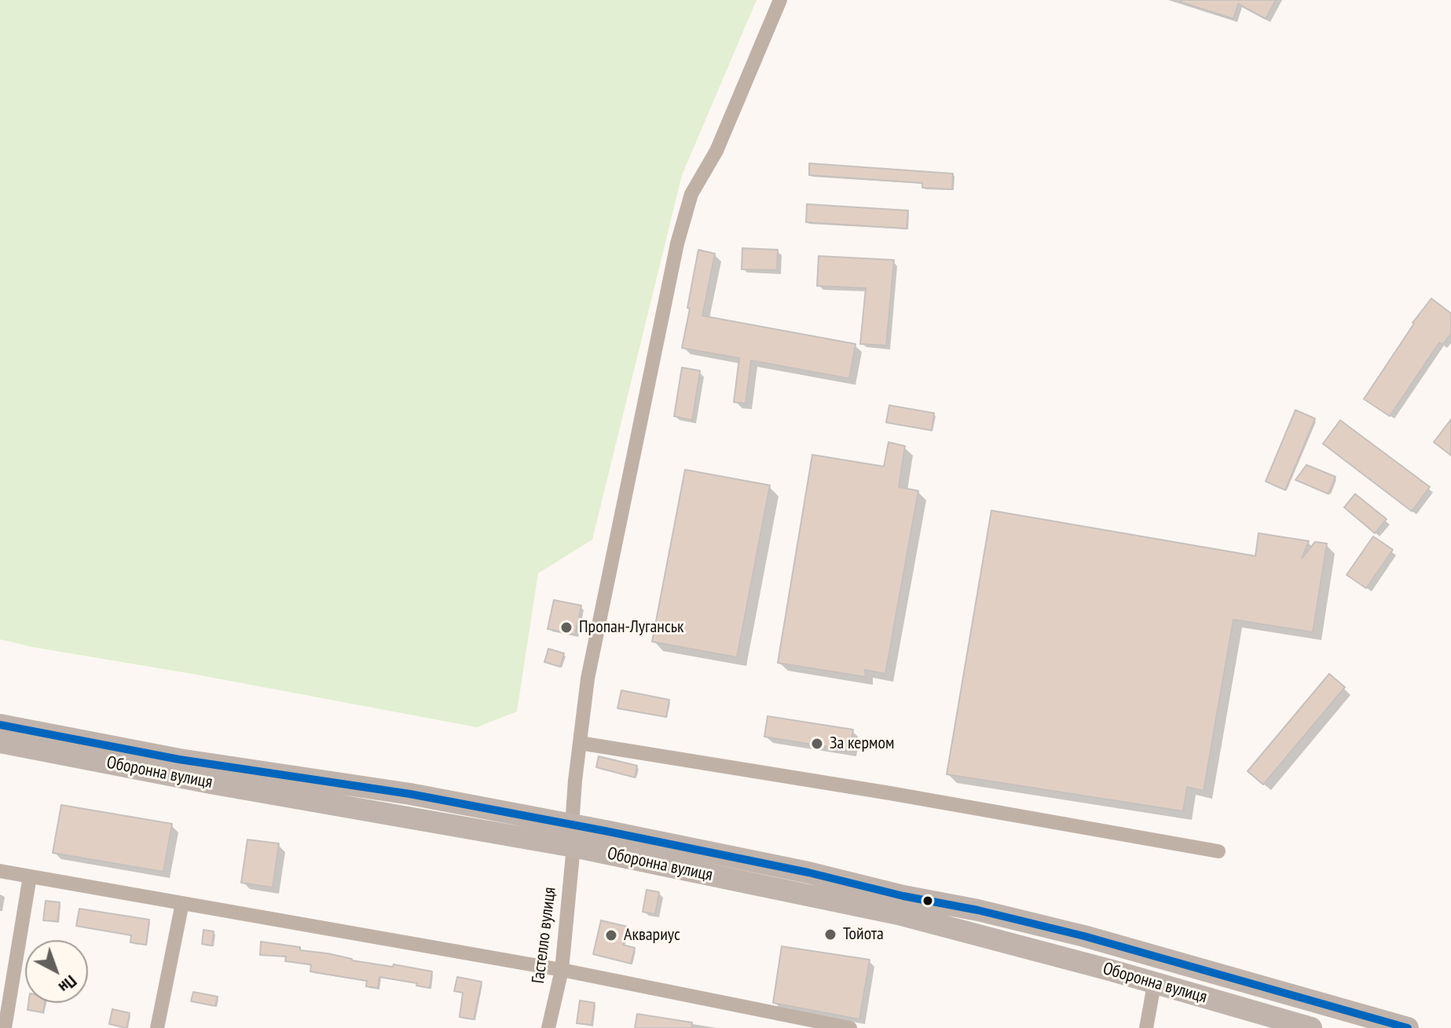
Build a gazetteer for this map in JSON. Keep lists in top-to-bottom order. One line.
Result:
{"streets":{"main road":["Оборонна вулиця"],"street":["Гастелло вулиця"]},"crossings":[["Оборонна вулиця","Гастелло вулиця"]],"places":["Пропан-Луганськ","За кермом","Тойота","Аквариус"],"north":"bottom right"}
